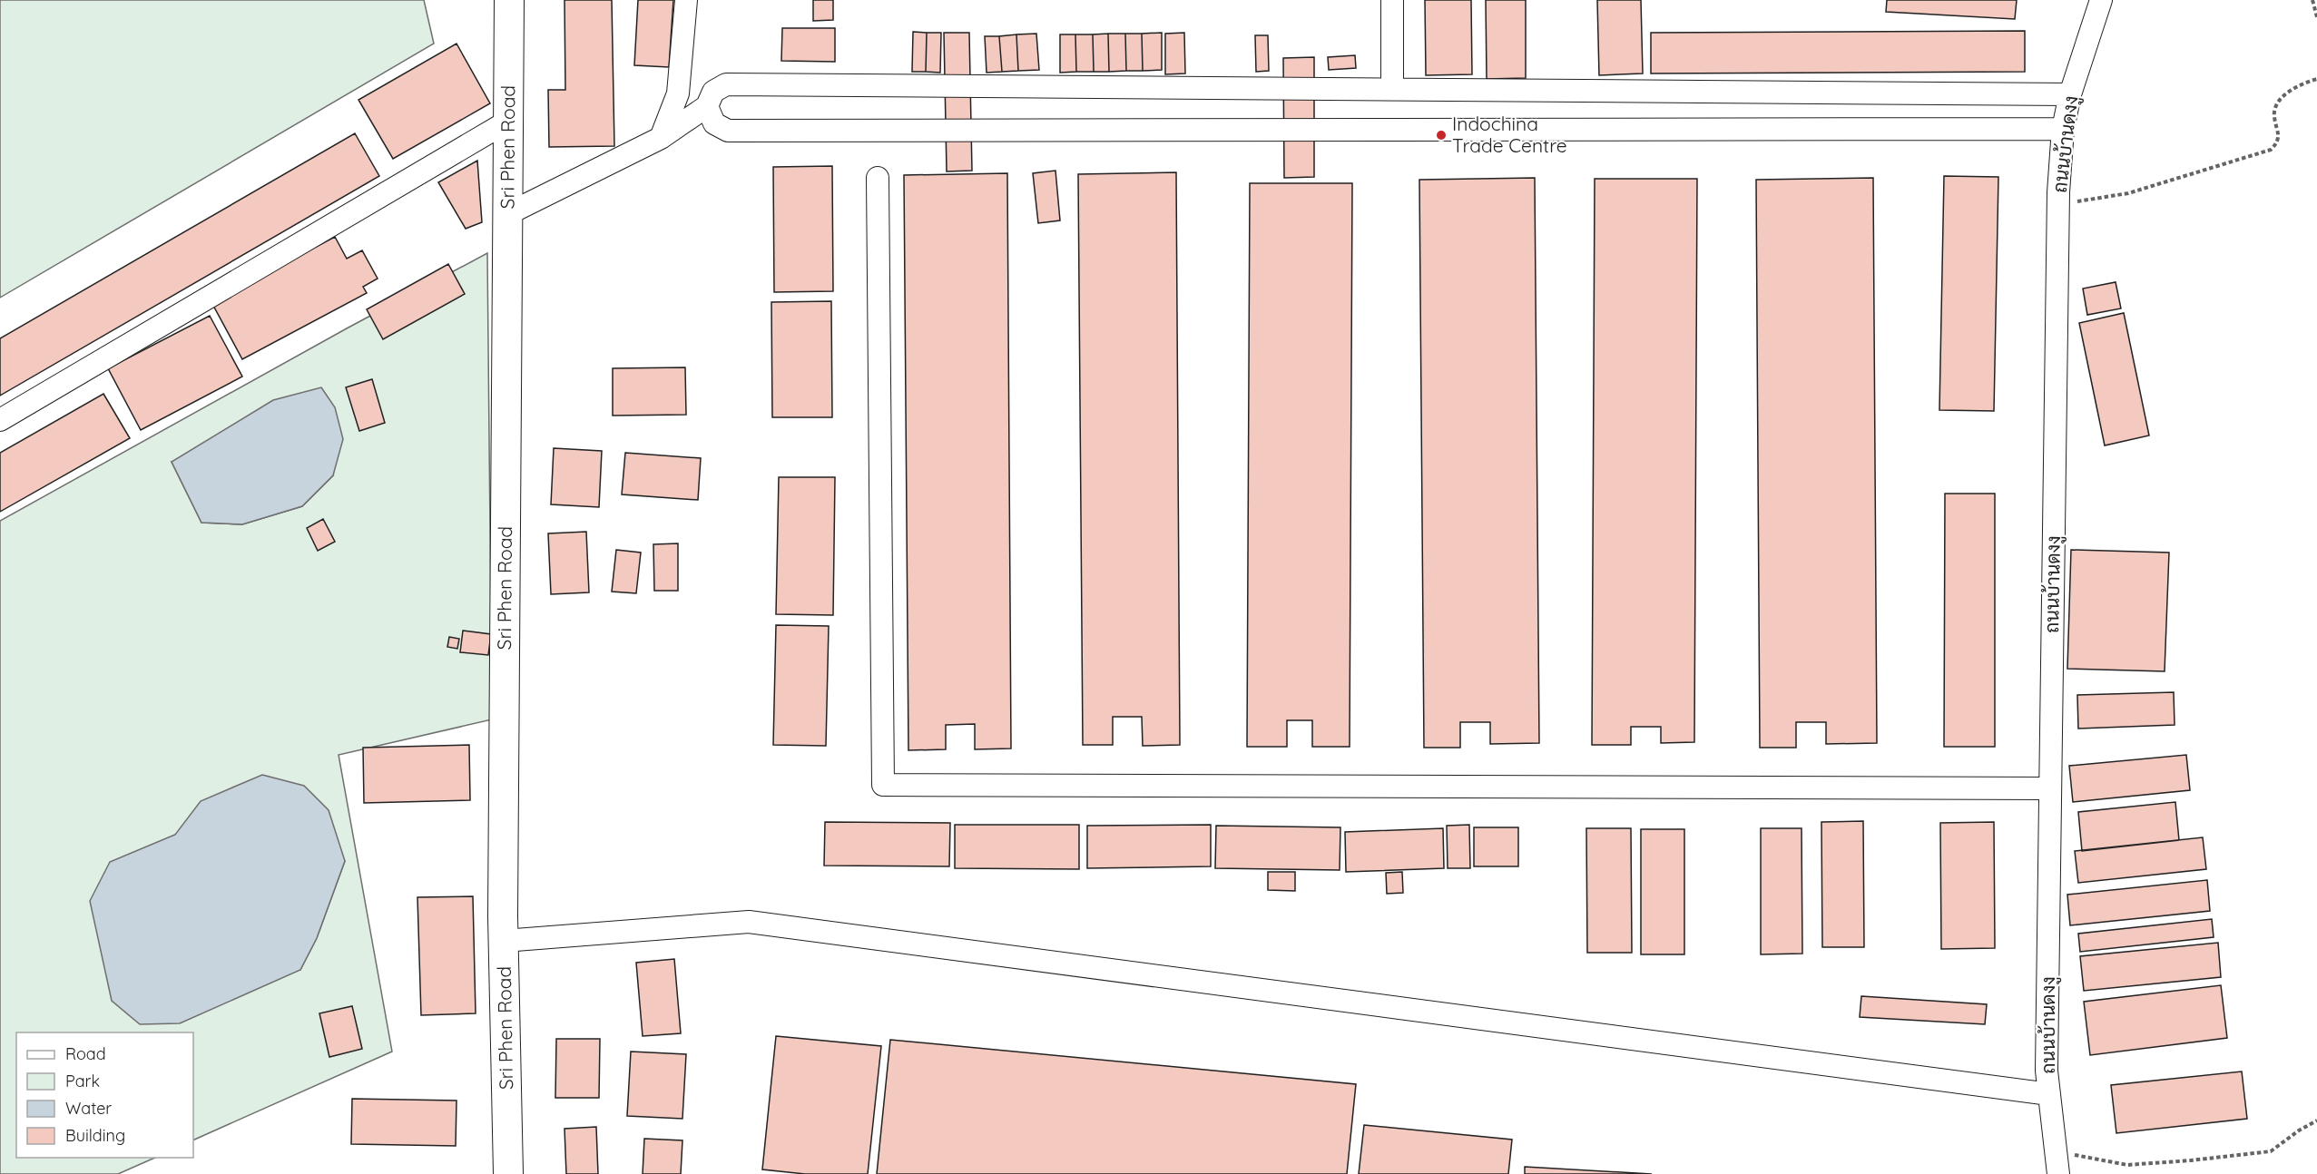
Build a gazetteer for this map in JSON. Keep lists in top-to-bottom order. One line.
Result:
{"streets":{"main road":["Sri Phen Road"],"street":["ถนนบ้านดงงู"]},"places":["Indochina Trade Centre"],"legend":["Road","Park","Water","Building"]}
